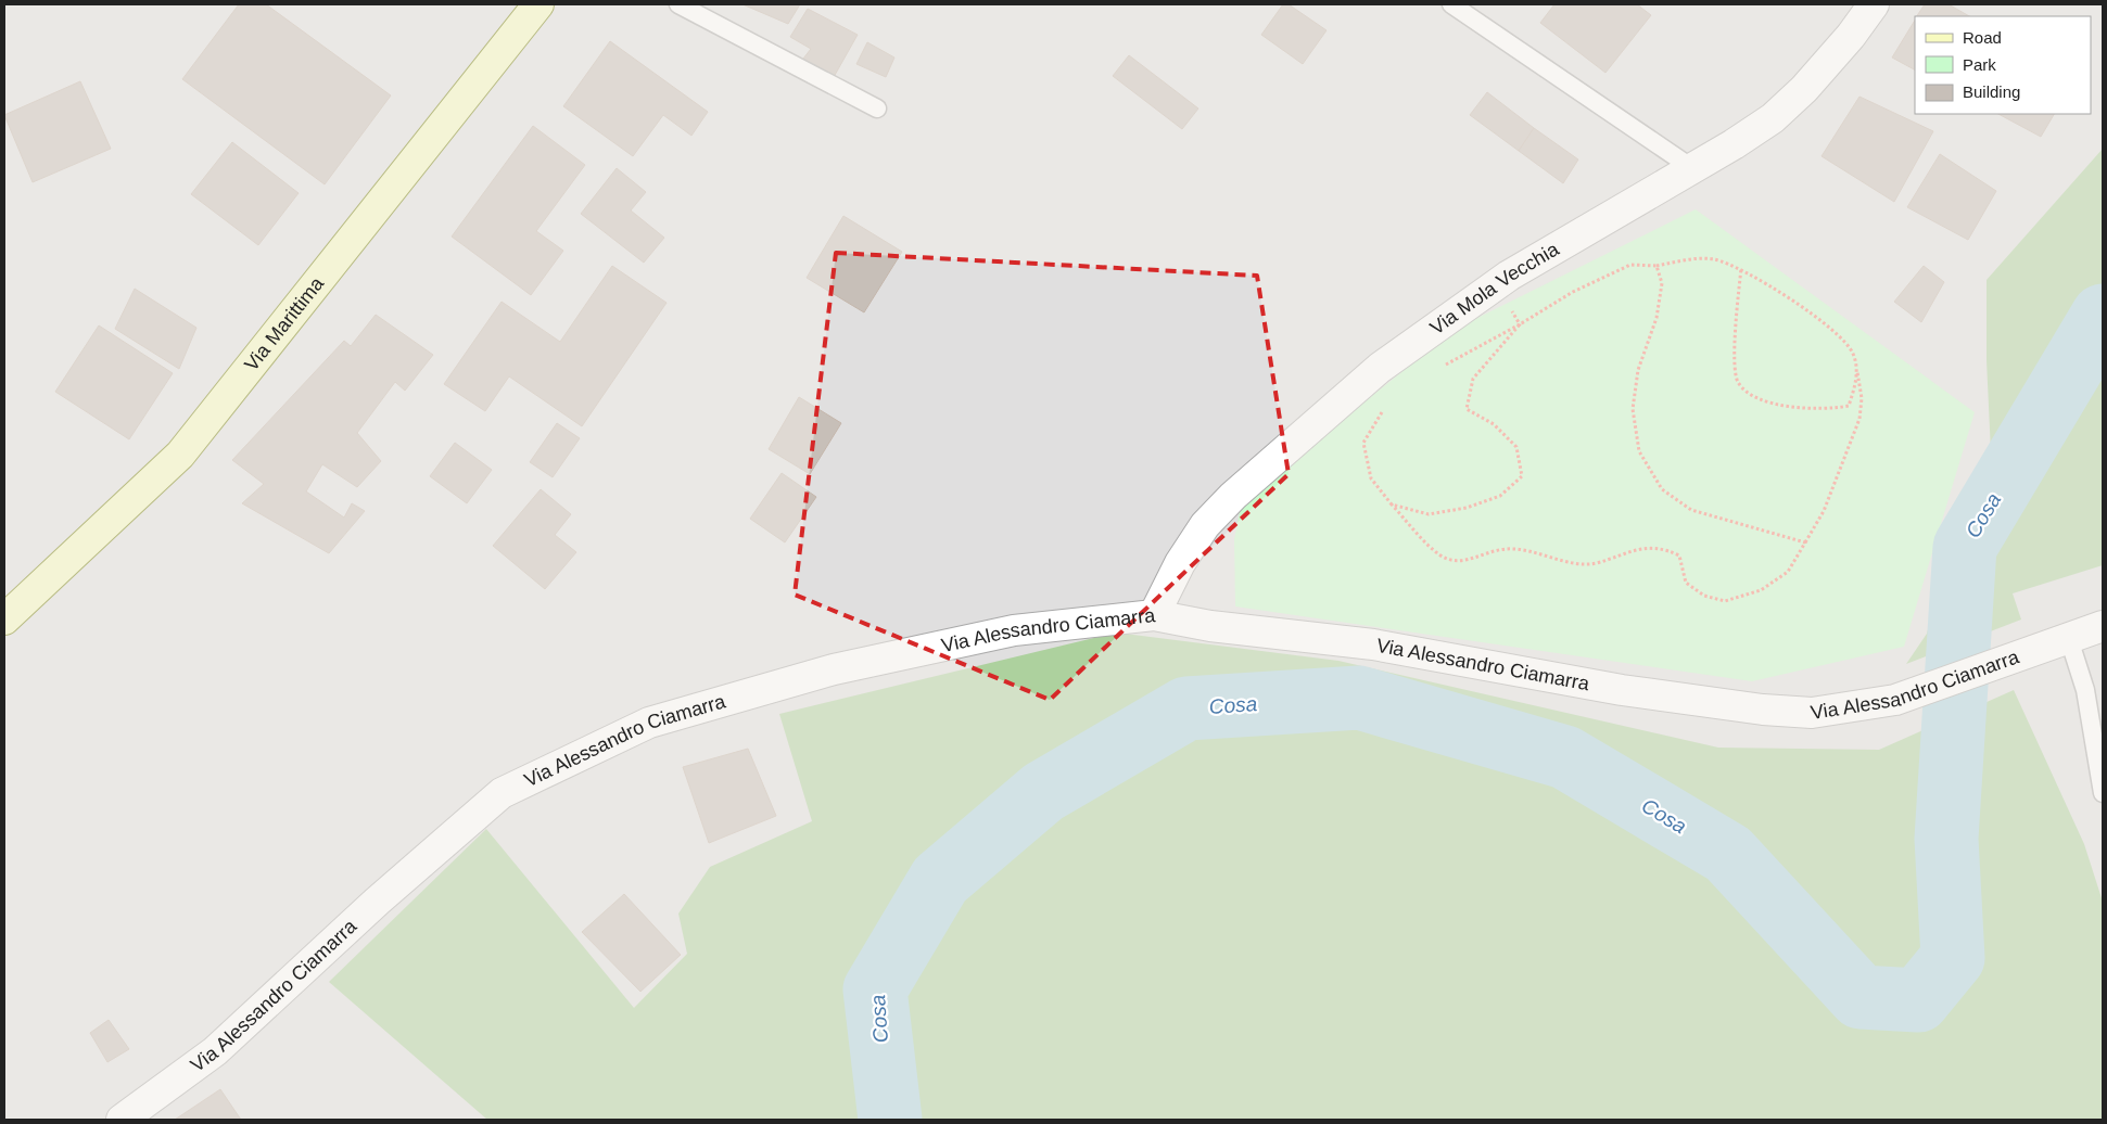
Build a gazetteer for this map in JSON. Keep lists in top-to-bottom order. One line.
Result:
{"streets":{"main road":["Via Marittima"],"street":["Via Mola Vecchia","Via Alessandro Ciamarra"]},"crossings":[["Via Mola Vecchia","Via Alessandro Ciamarra"]],"water":["Cosa"],"legend":["Road","Park","Building"]}
